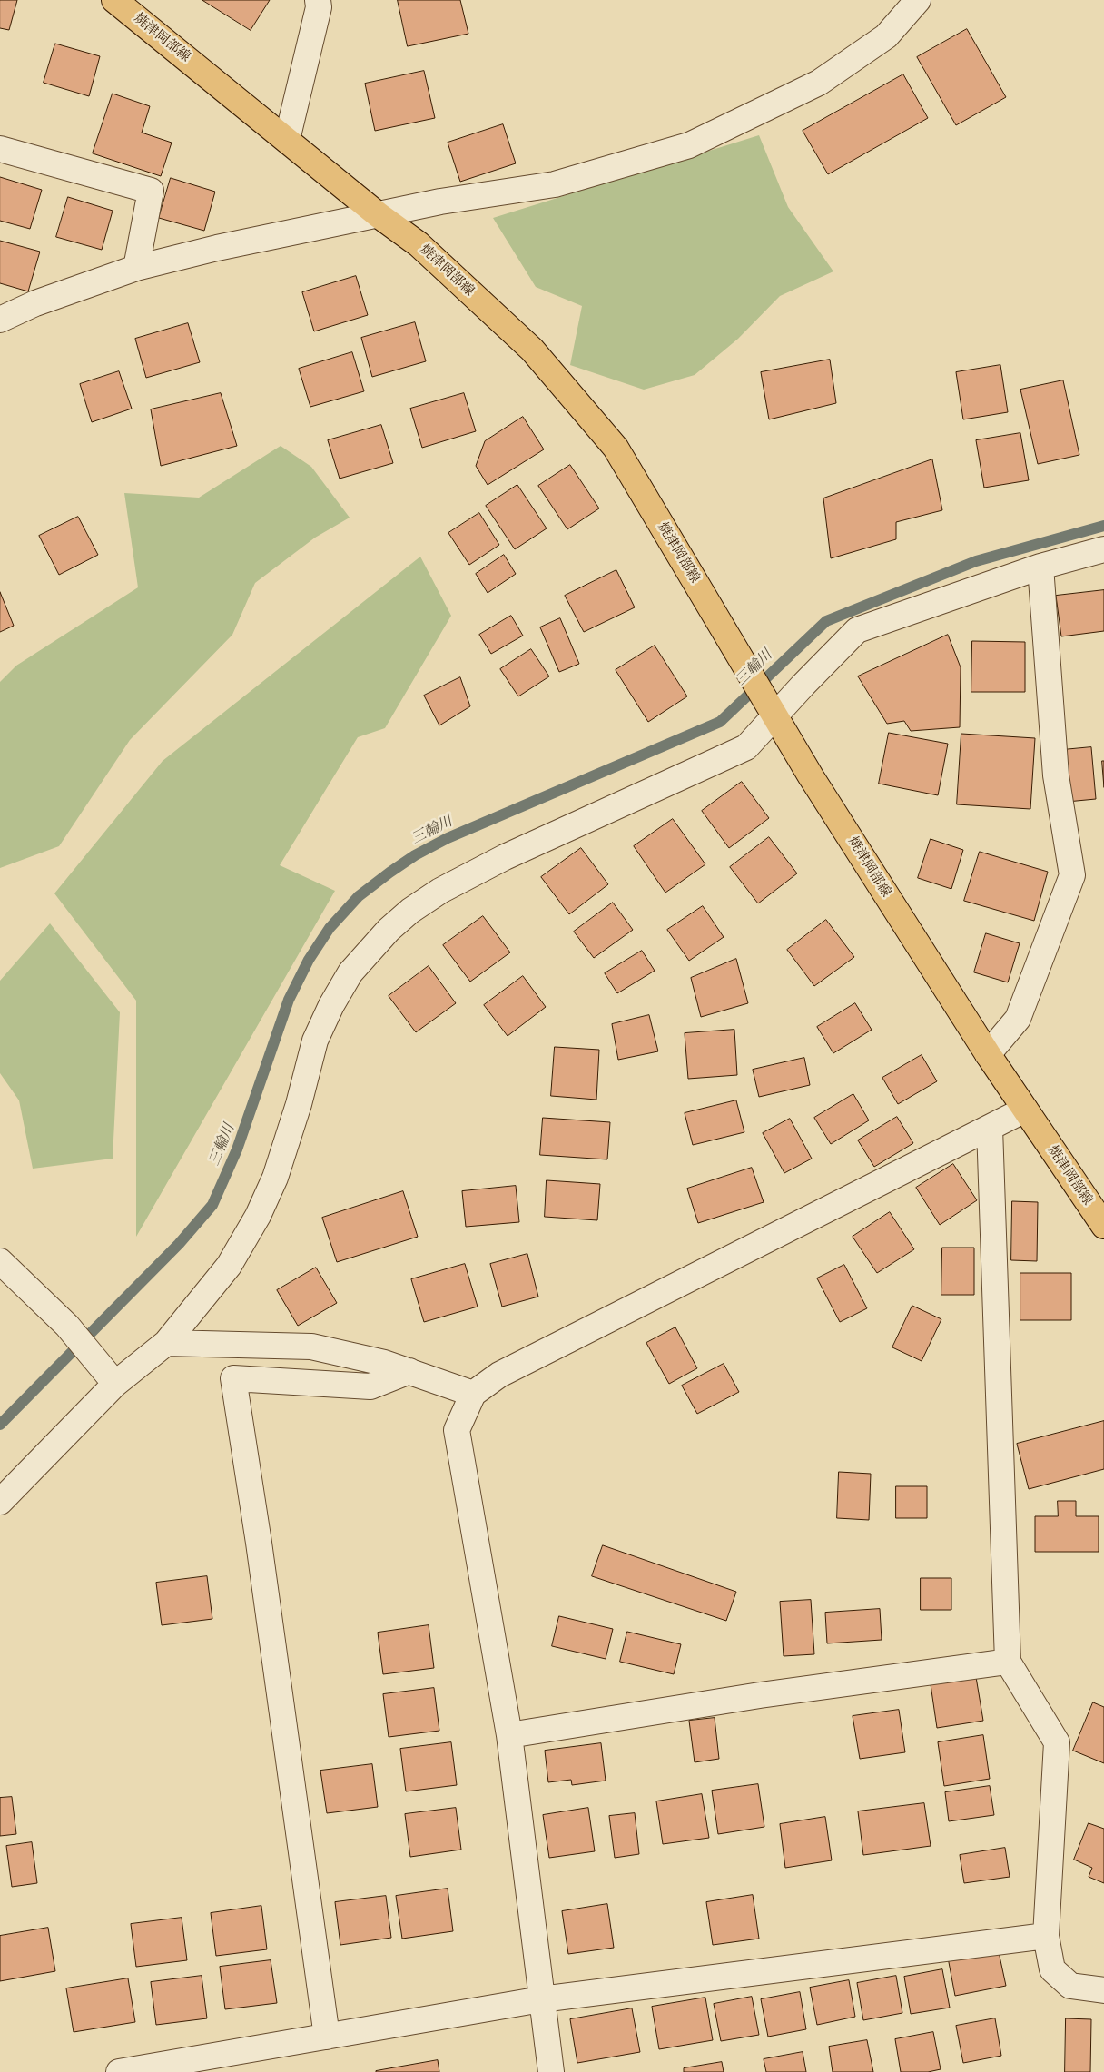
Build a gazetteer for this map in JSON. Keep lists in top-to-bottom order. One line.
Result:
{"streets":{"main road":["焼津岡部線"]},"water":["三輪川"]}
